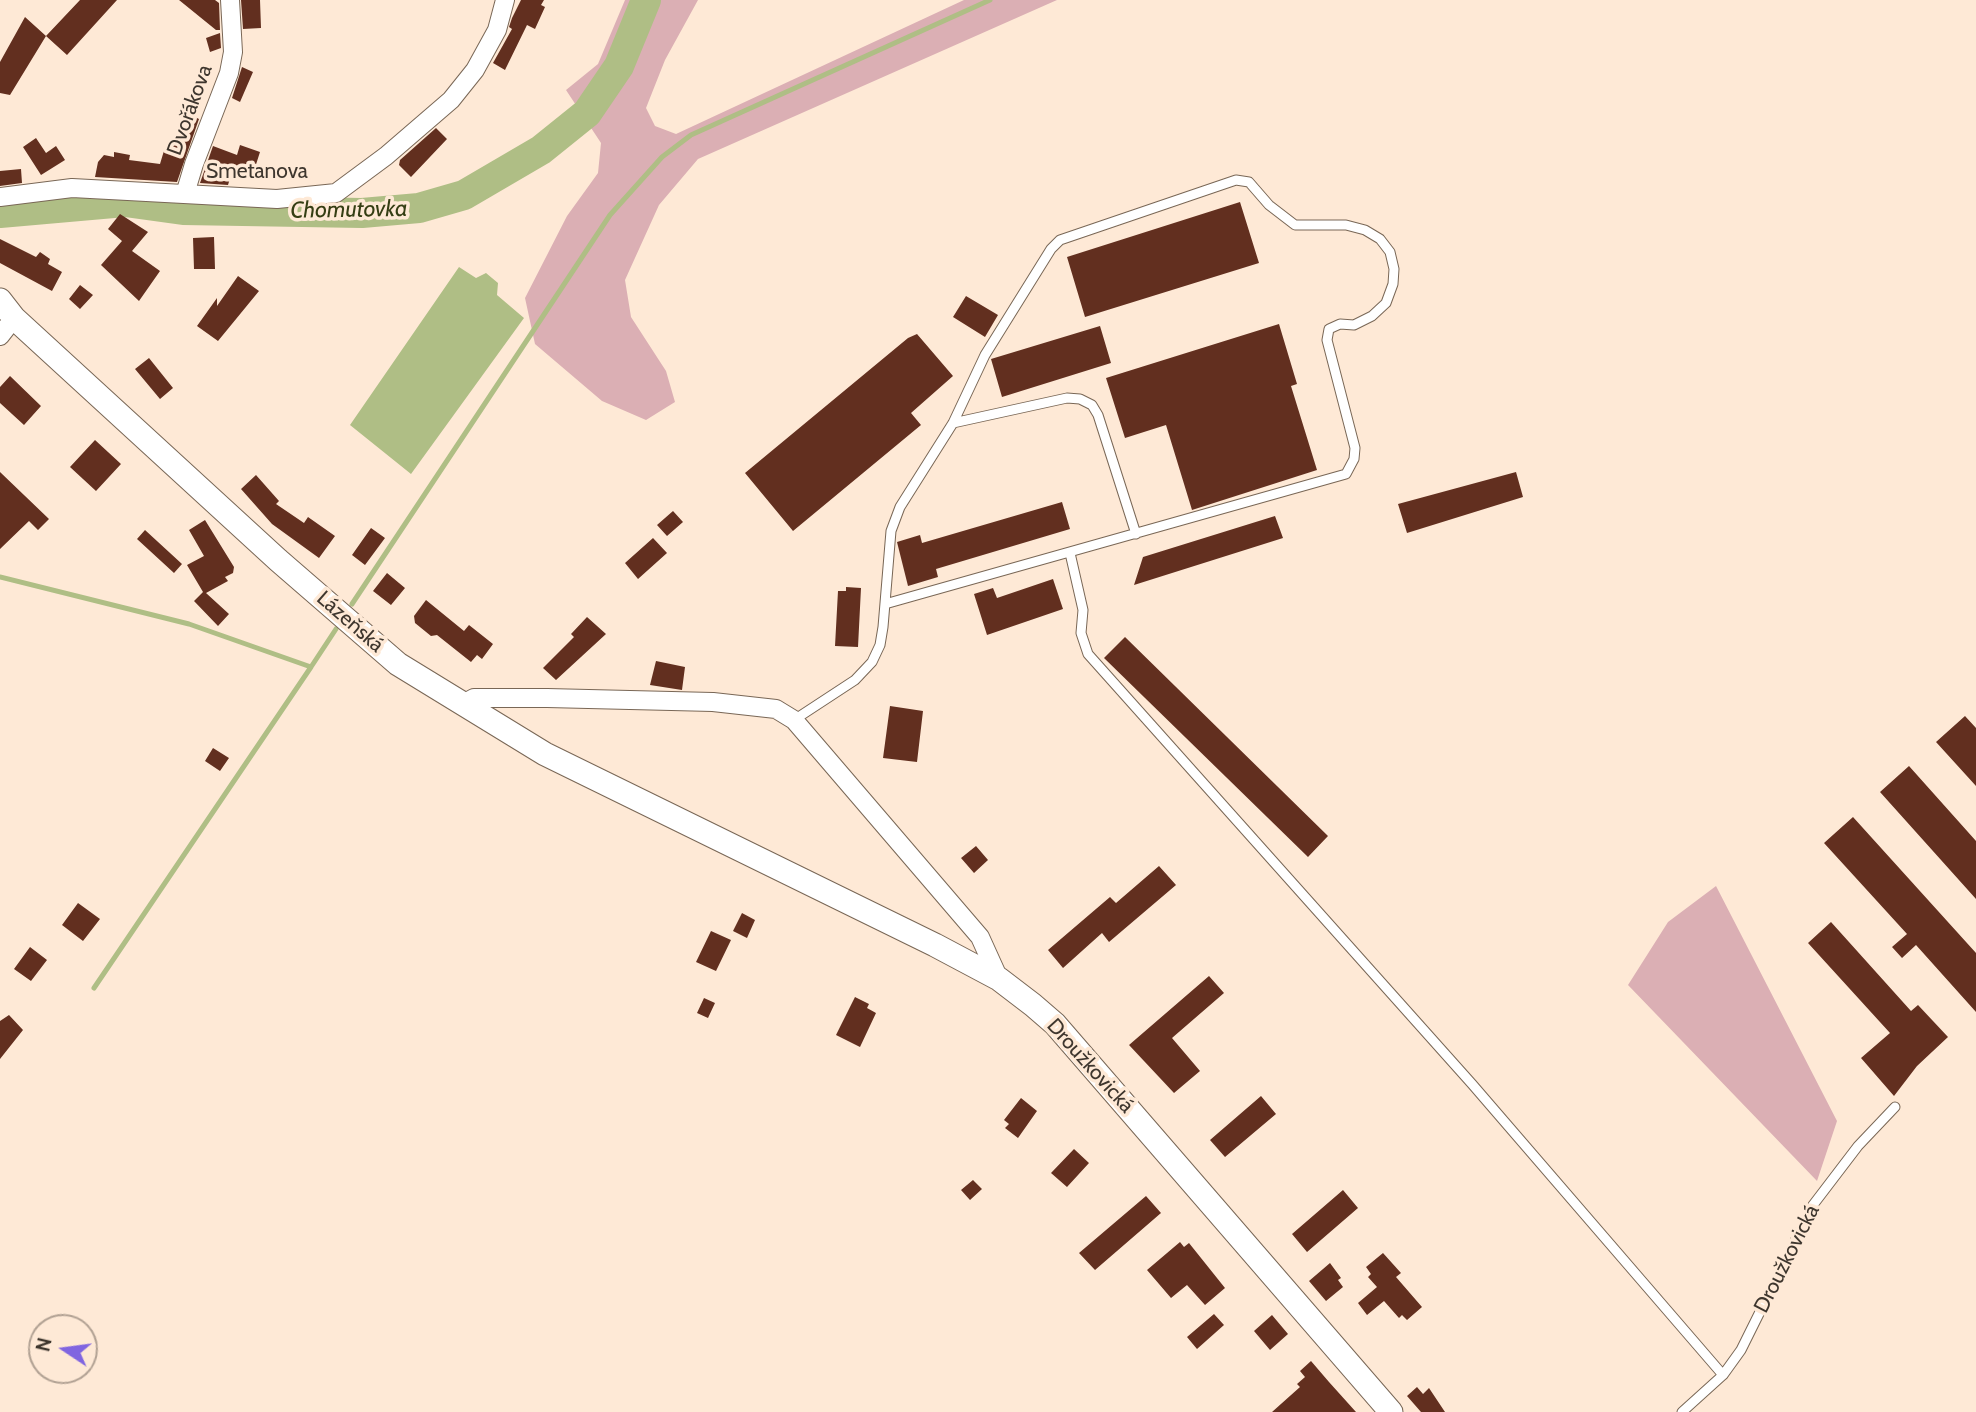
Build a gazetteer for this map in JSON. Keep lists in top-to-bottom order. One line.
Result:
{"streets":{"street":["Dvořákova","Smetanova","Lázeňská","Droužkovická"]},"crossings":[["Dvořákova","Smetanova"],["Lázeňská","Droužkovická"]],"water":["Chomutovka"],"north":"left"}
